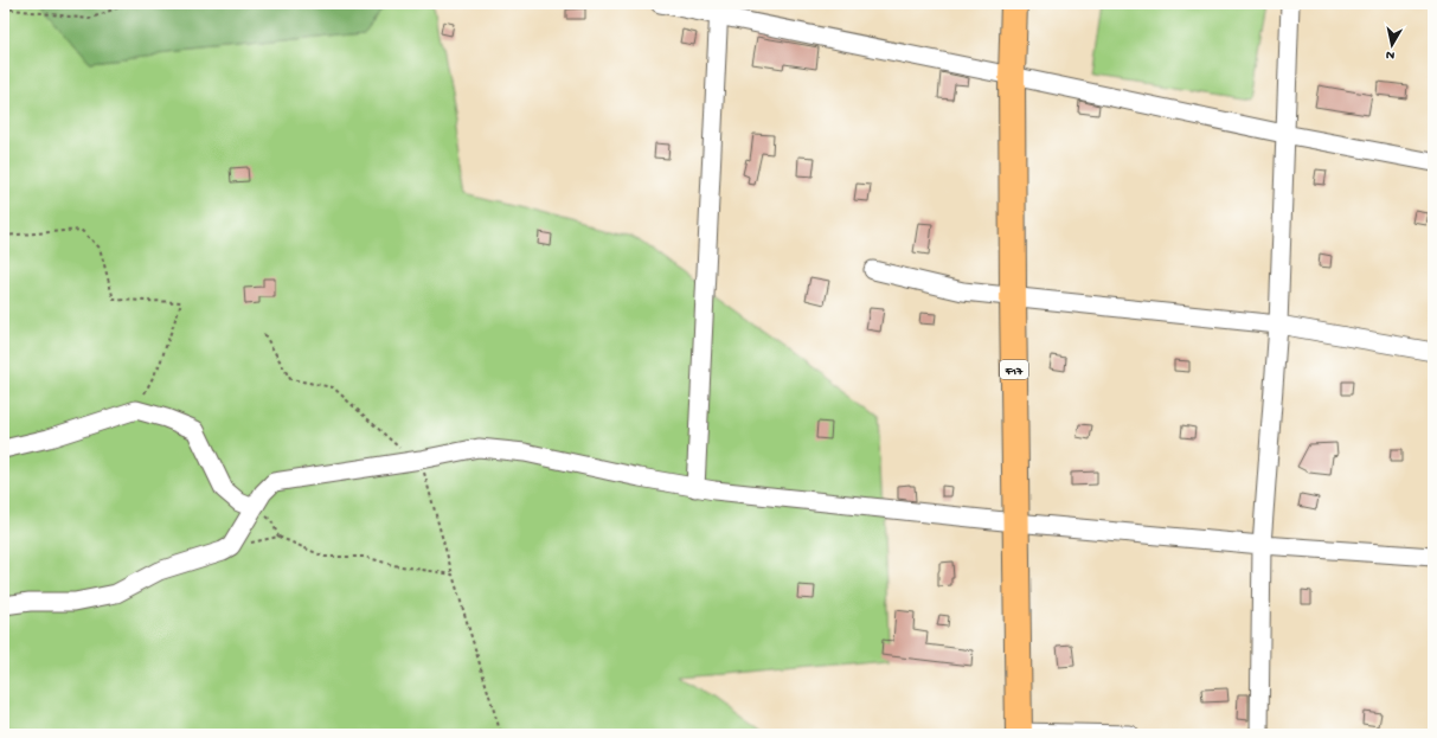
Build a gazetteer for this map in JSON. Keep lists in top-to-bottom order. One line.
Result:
{"streets":{"highway":["F17"]},"north":"bottom"}
